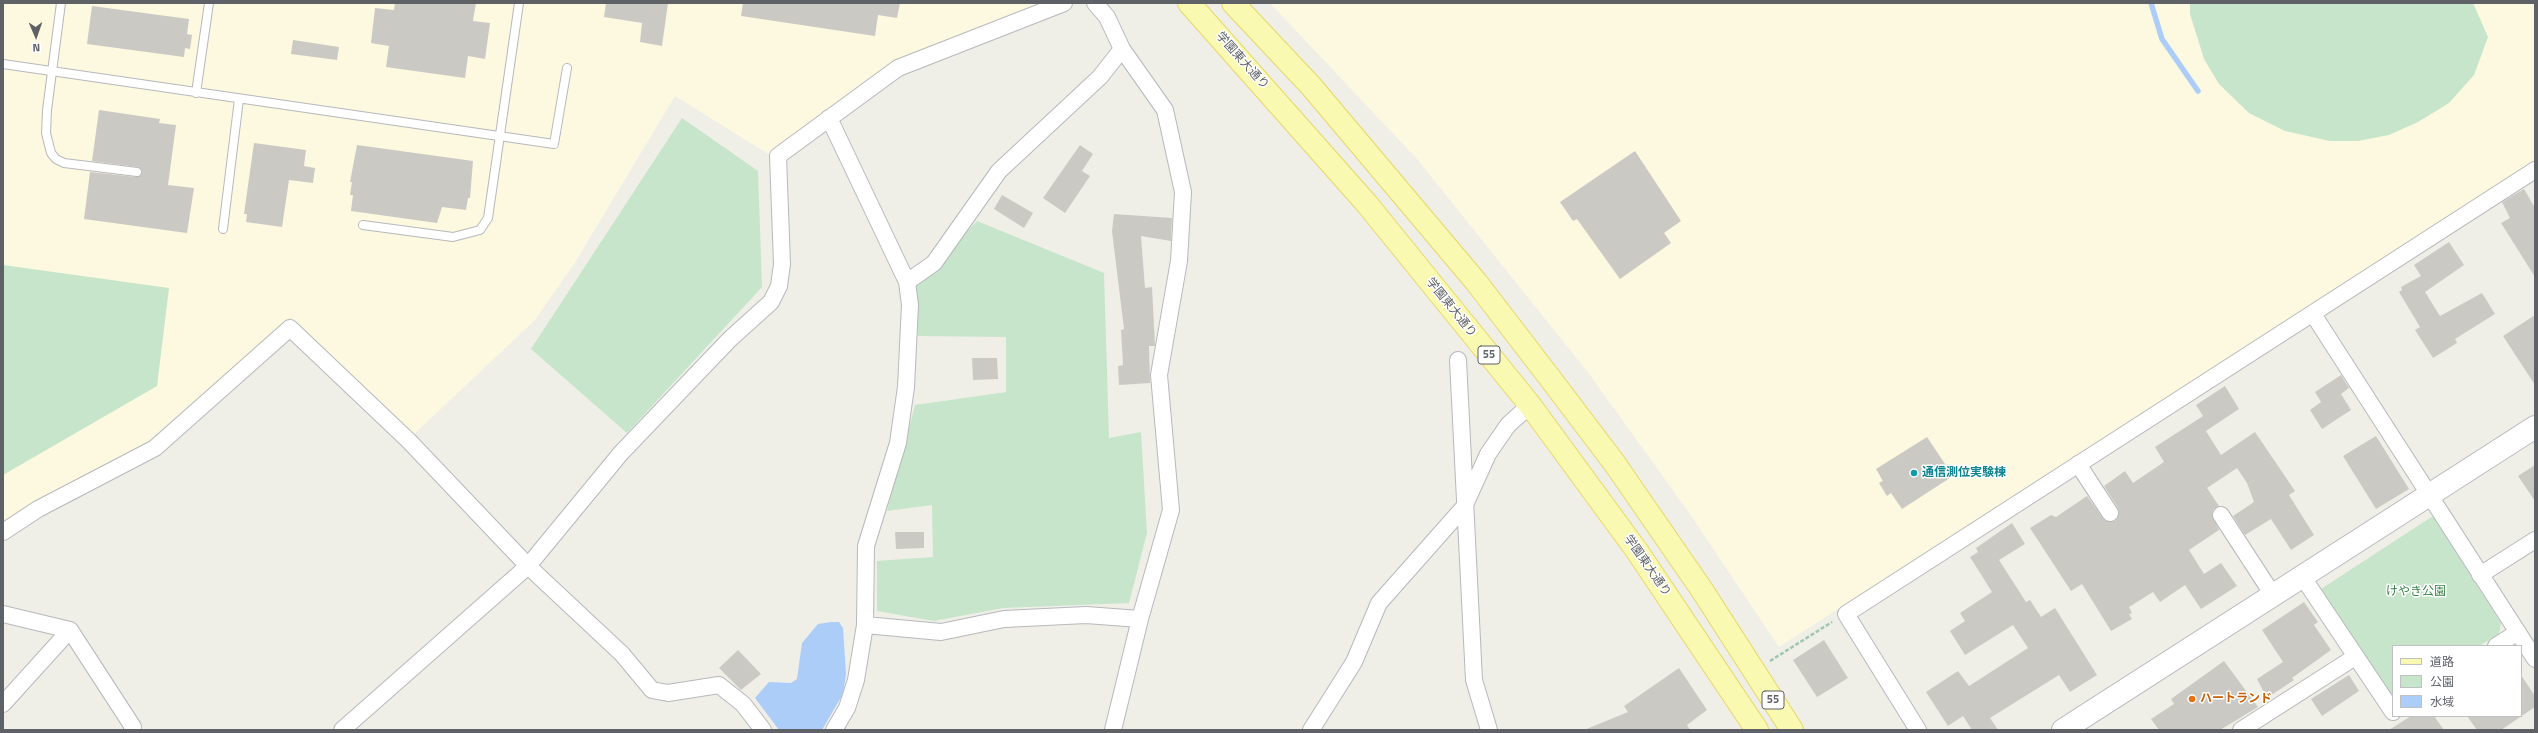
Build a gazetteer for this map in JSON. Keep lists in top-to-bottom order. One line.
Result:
{"streets":{"main road":["学園東大通り","55"]},"parks":["けやき公園"],"places":["通信測位実験棟","ハートランド"],"legend":["道路","公園","水域"],"north":"bottom"}
